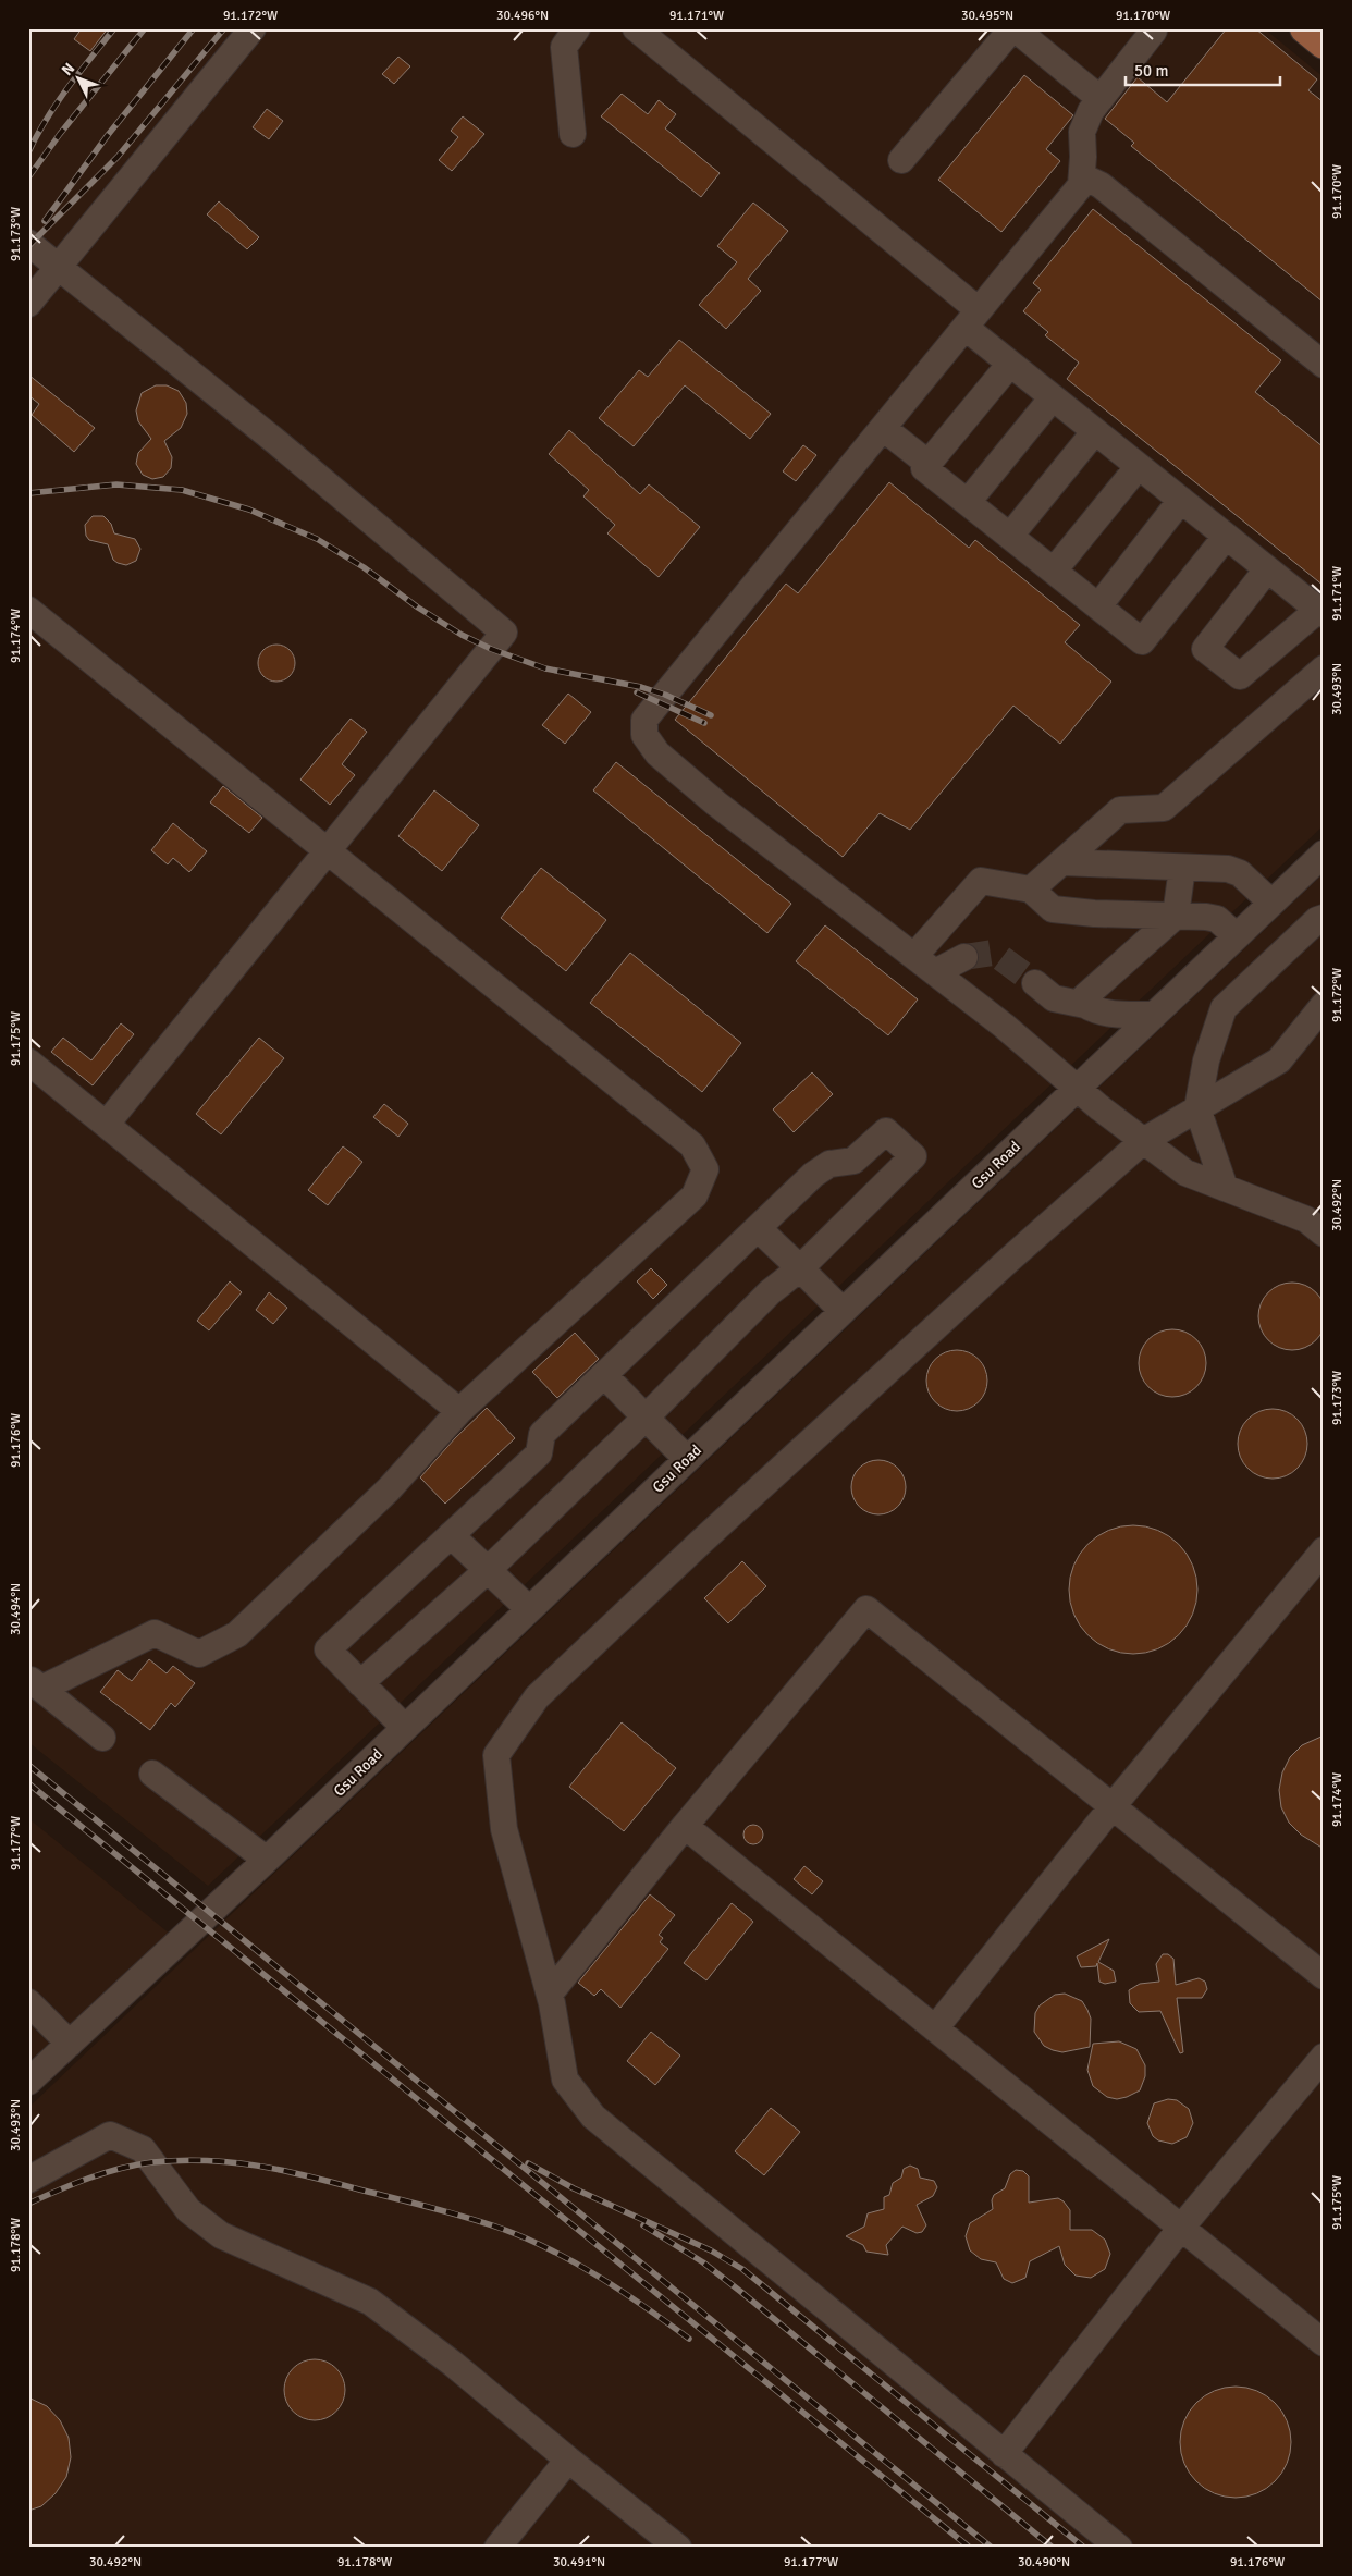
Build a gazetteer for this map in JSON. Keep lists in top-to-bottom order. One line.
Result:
{"streets":{"street":["Gsu Road"]},"scale_bar":"50 m","north":"top left","coordinates":["91.172°W","30.496°N","91.171°W","30.495°N","91.170°W","91.173°W","91.174°W","30.493°N","91.175°W","30.492°N","91.176°W","30.494°N","91.177°W","91.178°W","30.491°N","30.490°N"]}
